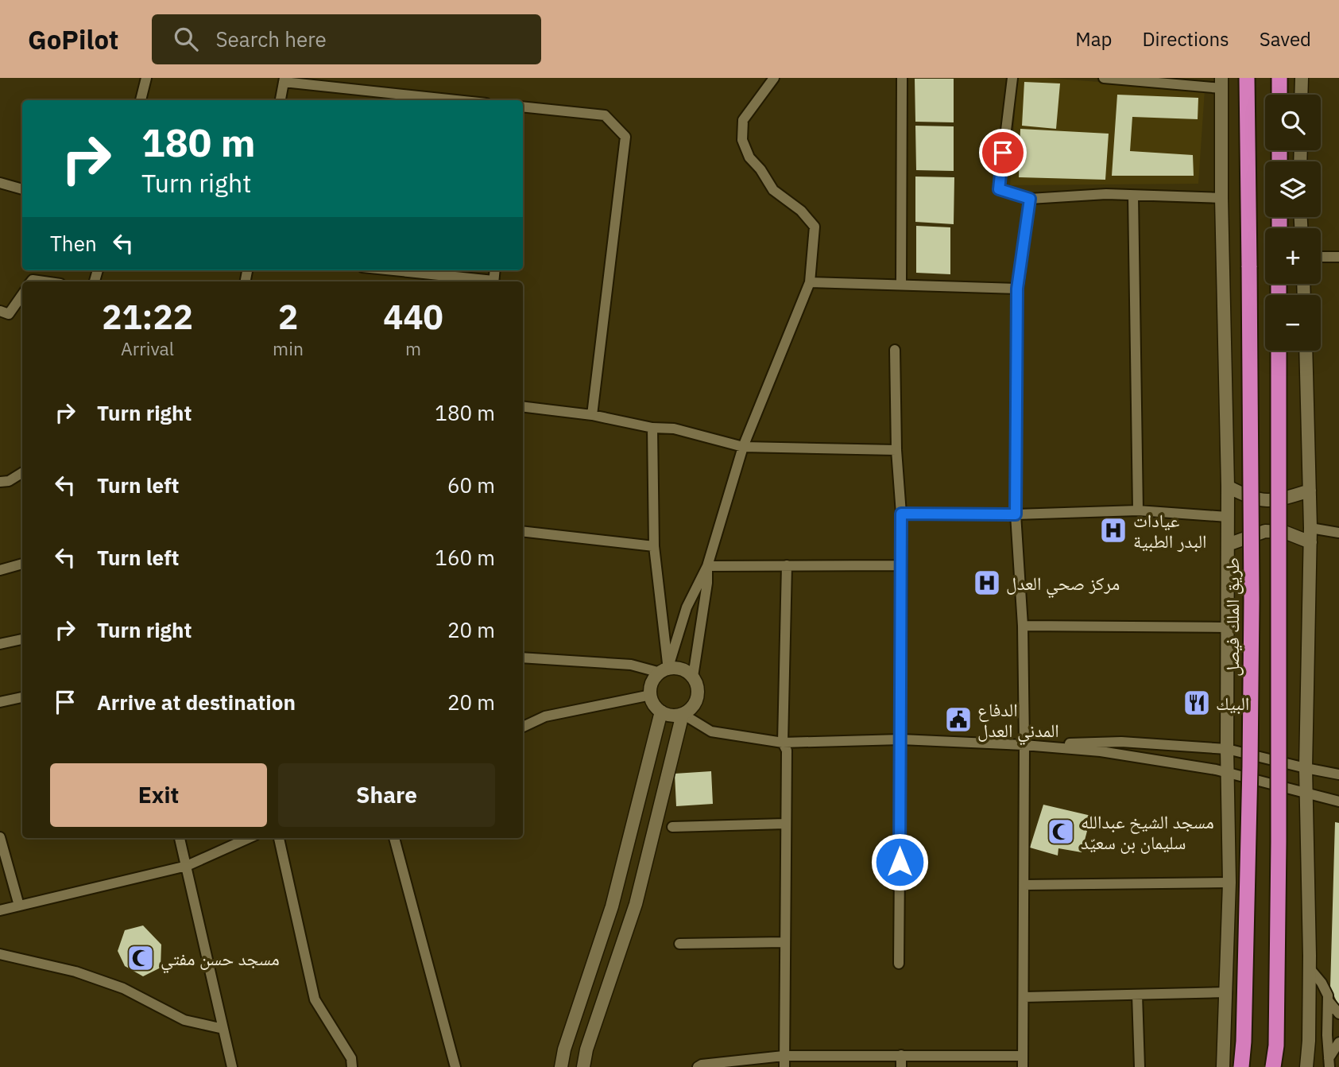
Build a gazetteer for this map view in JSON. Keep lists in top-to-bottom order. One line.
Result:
{"streets":{"highway":["طريق الملك فيصل"]},"places":{"hospital":["عيادات البدر الطبية","مركز صحي العدل"],"restaurant":["البيك"],"public building":["الدفاع المدني العدل"],"mosque":["مسجد الشيخ عبدالله سليمان بن سعيّد","مسجد حسن مفتي"]},"page":{"header":"GoPilot","search":"Search here","nav":["Map","Directions","Saved"],"map_buttons":["+","−"],"turn":["180 m","Turn right"],"then":"Then","eta":["21:22","Arrival","2","min","440","m"],"list":[{"name":"Turn right","value":"180 m"},{"name":"Turn left","value":"60 m"},{"name":"Turn left","value":"160 m"},{"name":"Turn right","value":"20 m"},{"name":"Arrive at destination","value":"20 m"}],"buttons":["Exit","Share"]}}
